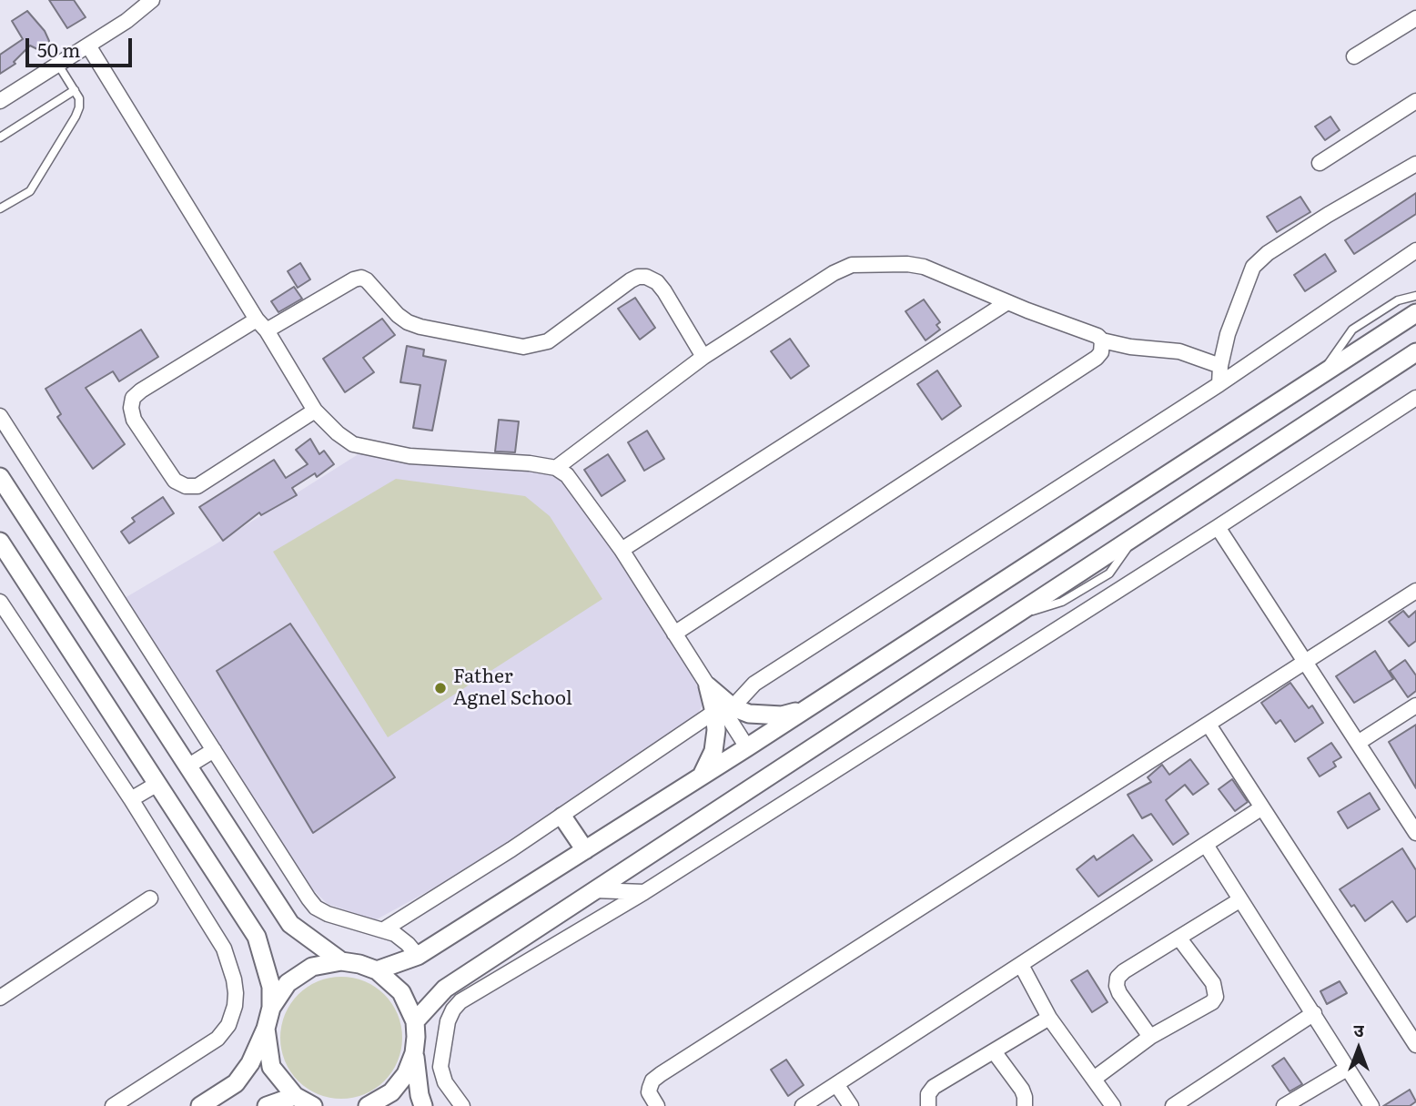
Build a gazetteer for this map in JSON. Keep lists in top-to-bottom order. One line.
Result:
{"places":["Father Agnel School"],"scale_bar":"50 m","north":"top"}
